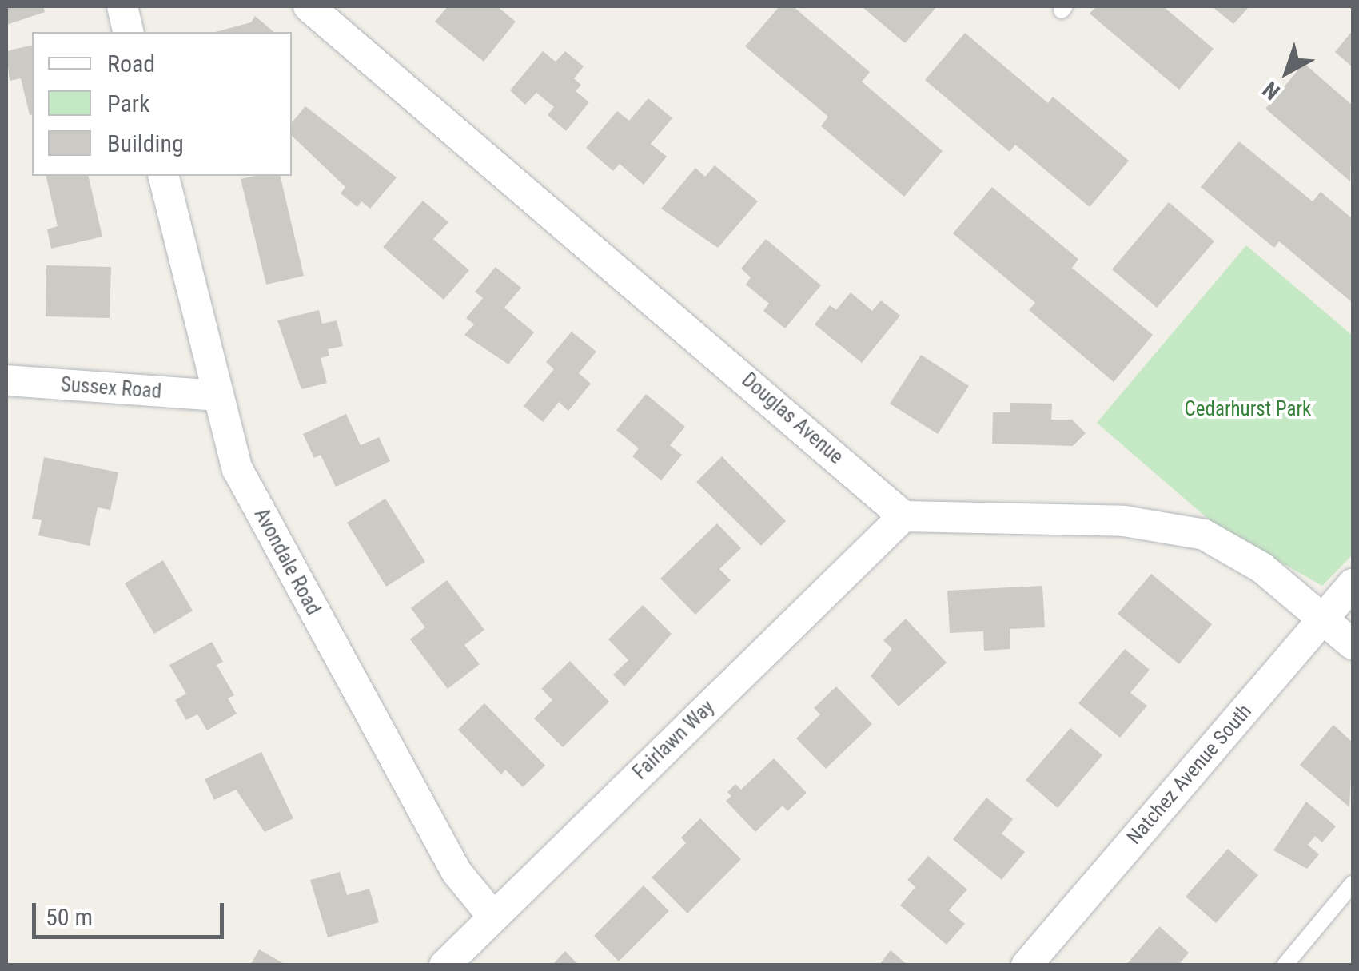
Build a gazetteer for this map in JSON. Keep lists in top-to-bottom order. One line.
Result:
{"streets":{"street":["Sussex Road","Douglas Avenue","Avondale Road","Fairlawn Way","Natchez Avenue South"]},"crossings":[["Sussex Road","Avondale Road"],["Douglas Avenue","Fairlawn Way"],["Avondale Road","Fairlawn Way"]],"parks":["Cedarhurst Park"],"legend":["Road","Park","Building"],"scale_bar":"50 m","north":"bottom left"}
